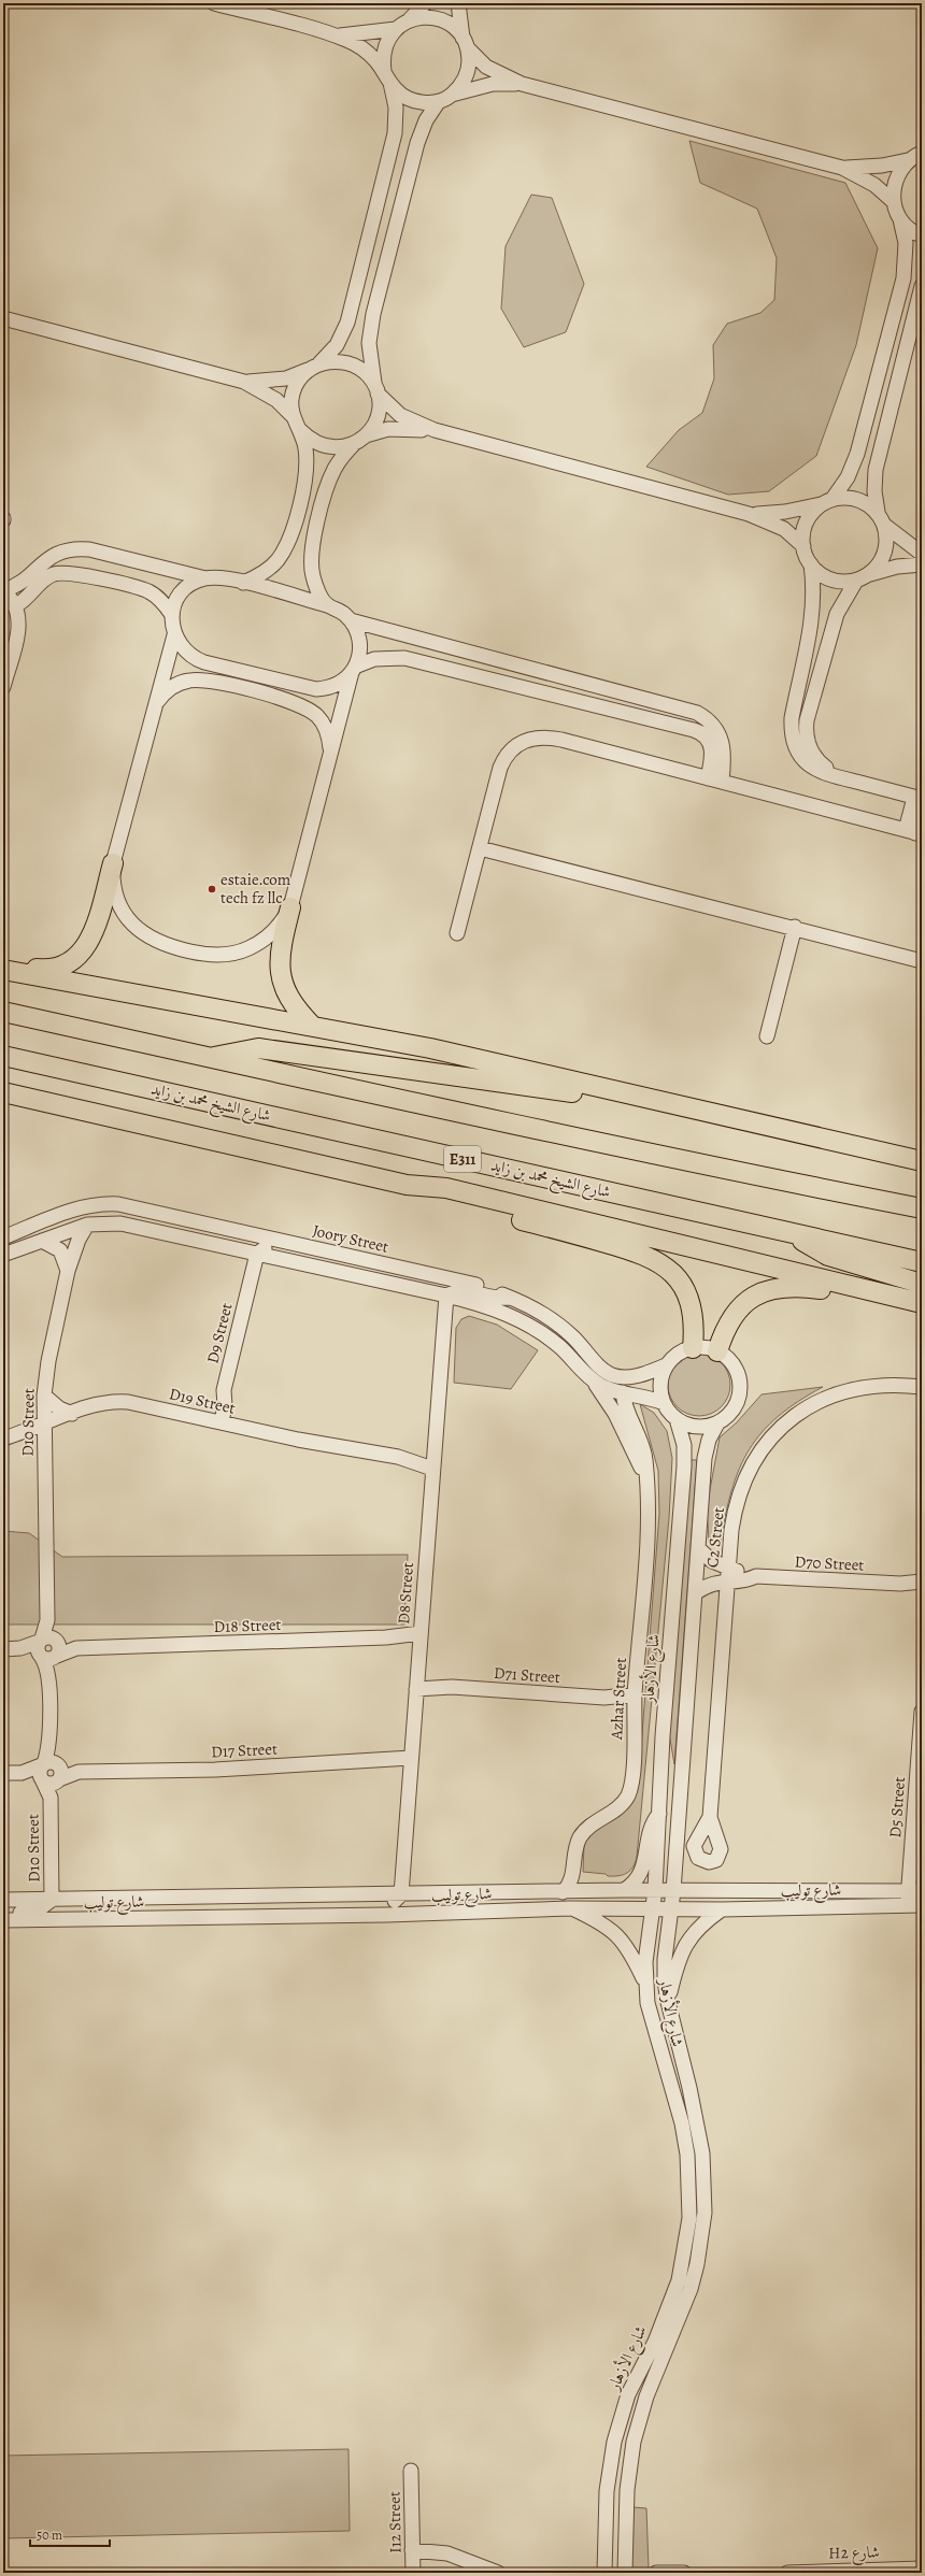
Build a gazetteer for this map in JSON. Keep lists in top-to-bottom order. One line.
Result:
{"streets":{"highway":["شارع الشيخ محمد بن زايد","E311"],"street":["Joory Street","D9 Street","D19 Street","D10 Street","C2 Street","D70 Street","D8 Street","D18 Street","شارع الأزهار","D71 Street","Azhar Street","D17 Street","D5 Street","شارع توليب","I12 Street","H2 شارع"]},"crossings":[["Joory Street","شارع الأزهار"],["D9 Street","D19 Street"],["D19 Street","D10 Street"],["D19 Street","D8 Street"],["D10 Street","D18 Street"],["D10 Street","D17 Street"],["D10 Street","شارع توليب"],["C2 Street","D70 Street"],["D70 Street","شارع الأزهار"],["D8 Street","D18 Street"],["D8 Street","D71 Street"],["D8 Street","D17 Street"],["D8 Street","شارع توليب"],["شارع الأزهار","شارع توليب"],["D71 Street","Azhar Street"],["Azhar Street","شارع توليب"],["D5 Street","شارع توليب"]],"places":["estaie.com tech fz llc"],"scale_bar":"50 m"}
